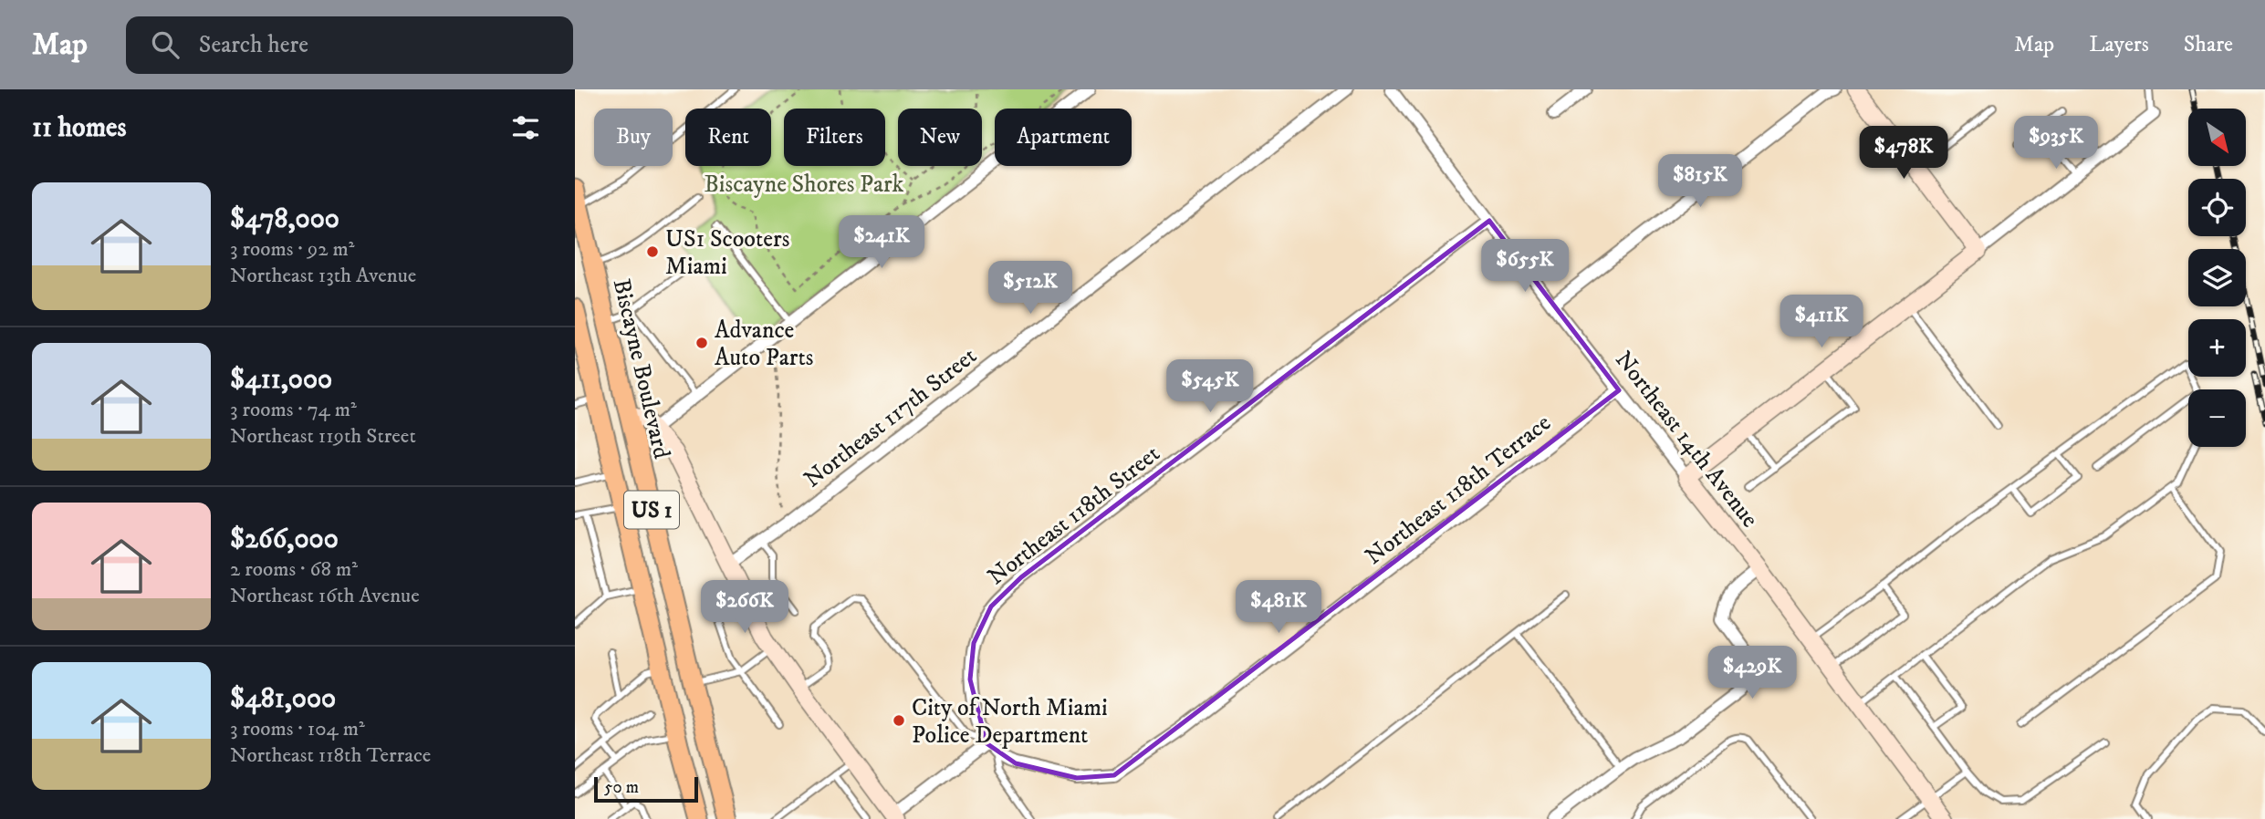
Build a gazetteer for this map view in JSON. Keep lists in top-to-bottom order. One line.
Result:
{"streets":{"main road":["Biscayne Boulevard","US 1"],"street":["Northeast 117th Street","Northeast 14th Avenue","Northeast 118th Terrace","Northeast 118th Street"]},"crossings":[["Northeast 14th Avenue","Northeast 118th Terrace"],["Northeast 14th Avenue","Northeast 118th Street"],["Northeast 118th Terrace","Northeast 118th Street"]],"parks":["Biscayne Shores Park"],"places":["US1 Scooters Miami","Advance Auto Parts","City of North Miami Police Department"],"scale_bar":"50 m","north":"bottom right","page":{"header":"Map","search":"Search here","nav":["Map","Layers","Share"],"heading":"11 homes","map_buttons":["+","−"],"chip":["Buy","Rent","Filters","New","Apartment"],"price":["$935K","$478K","$815K","$241K","$655K","$512K","$411K","$545K","$266K","$481K","$429K"],"list":[{"name":"$478,000","note":"3 rooms · 92 m² · Northeast 13th Avenue"},{"name":"$411,000","note":"3 rooms · 74 m² · Northeast 119th Street"},{"name":"$266,000","note":"2 rooms · 68 m² · Northeast 16th Avenue"},{"name":"$481,000","note":"3 rooms · 104 m² · Northeast 118th Terrace"}],"scale":"50 m"}}
